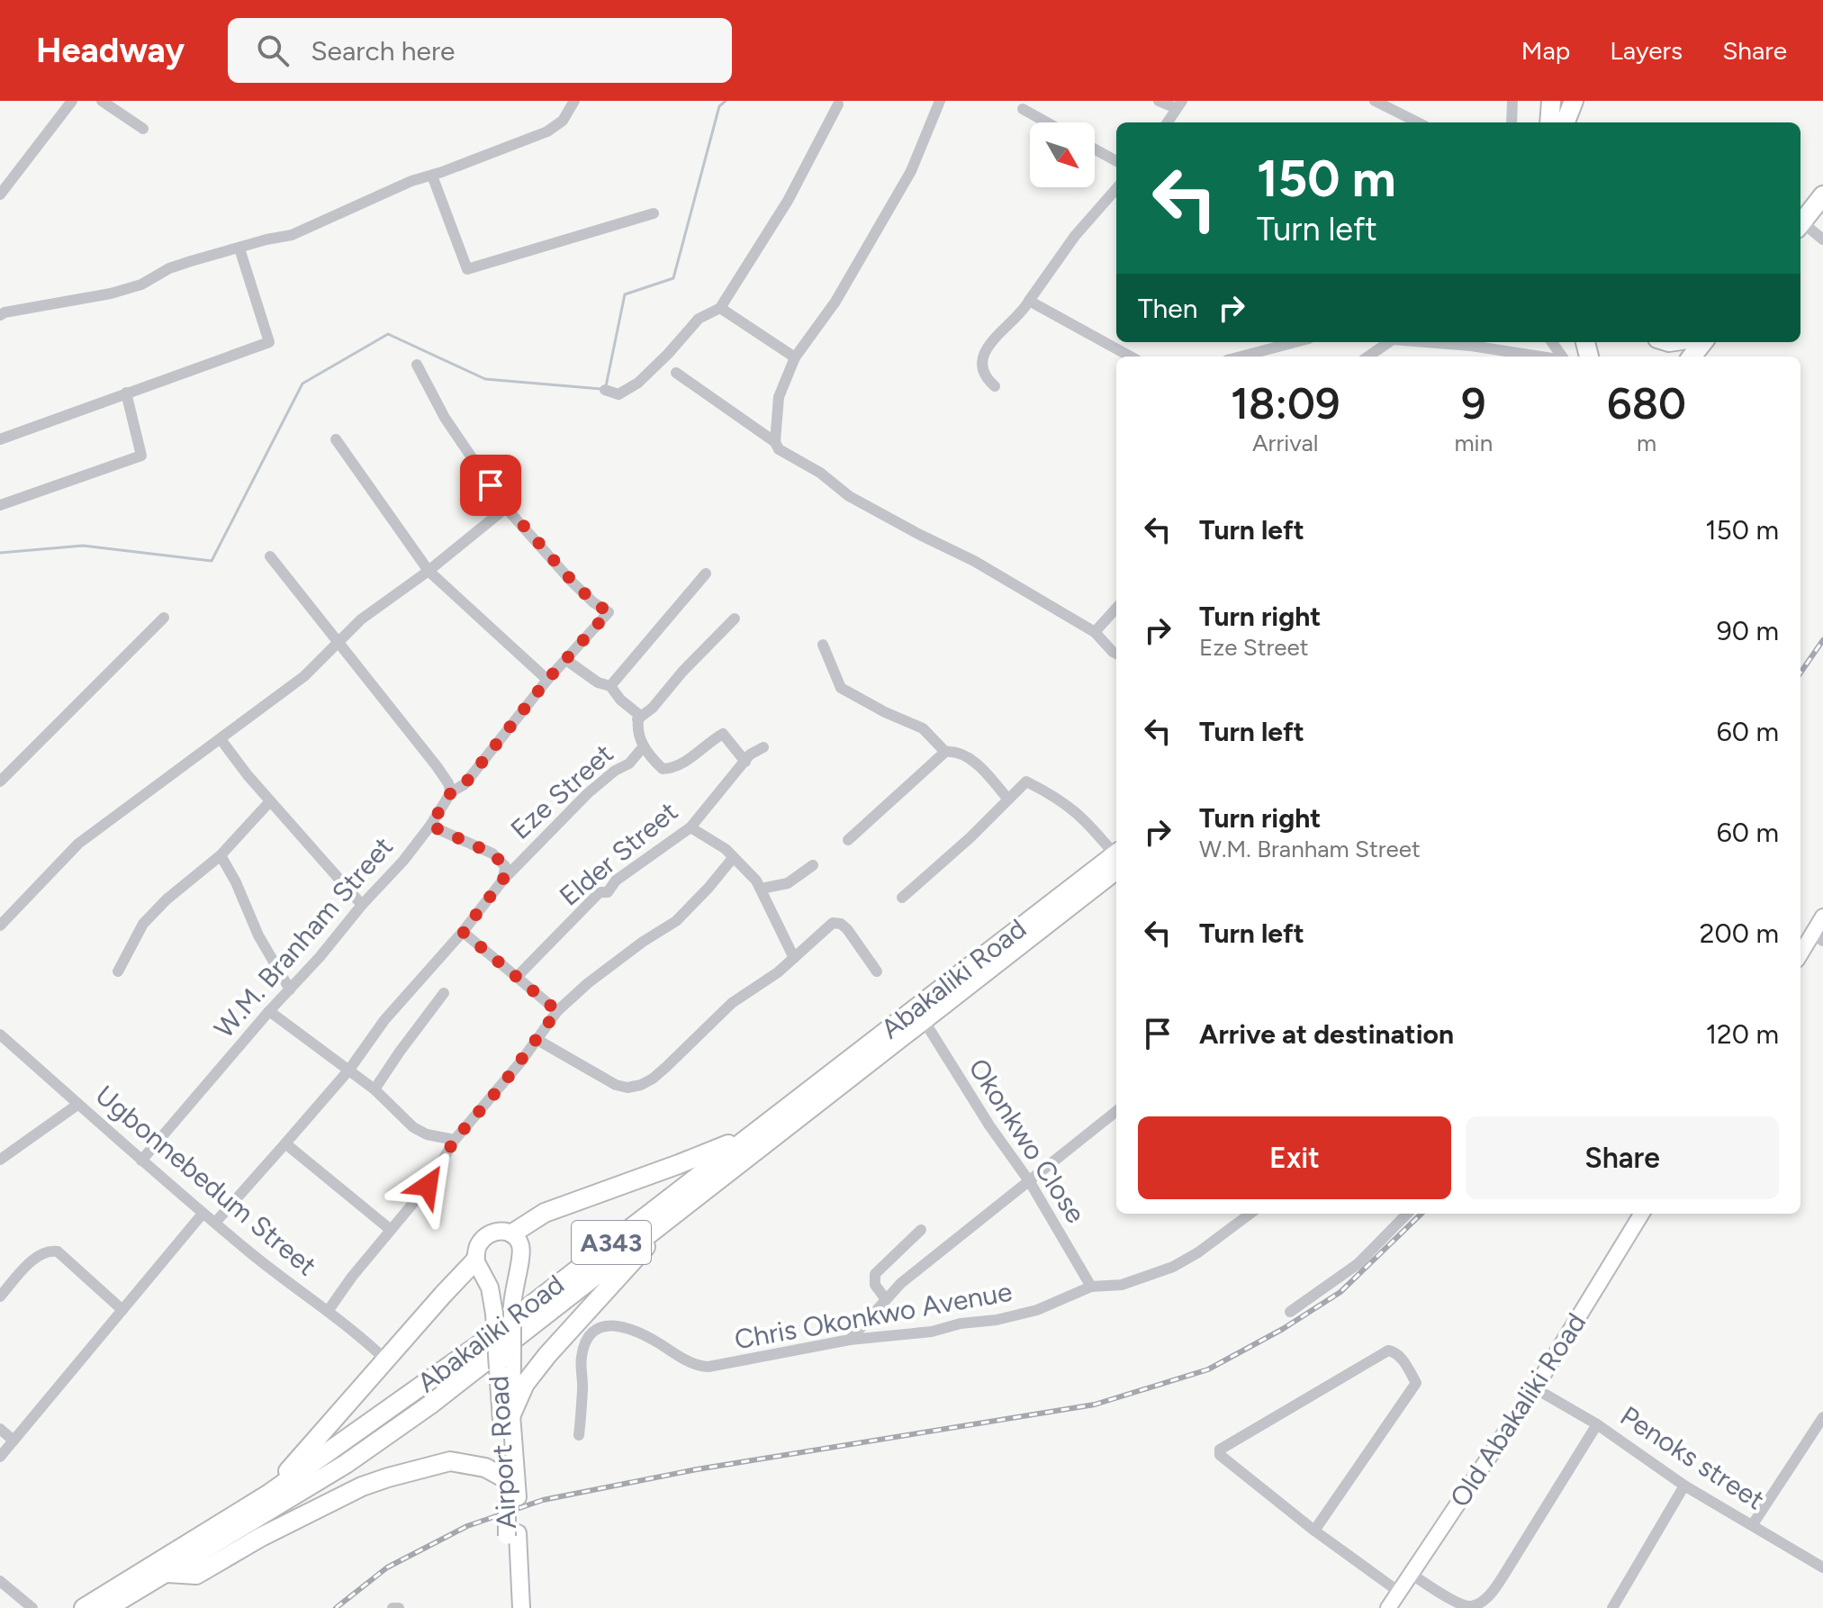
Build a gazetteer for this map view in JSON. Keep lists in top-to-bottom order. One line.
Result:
{"streets":{"highway":["Abakaliki Road","A343"],"main road":["Old Abakaliki Road","Airport Road"],"street":["Eze Street","Elder Street","W.M. Branham Street","Okonkwo Close","Ugbonnebedum Street","Chris Okonkwo Avenue","Penoks street"]},"crossings":[["Eze Street","Ugbonnebedum Street"],["W.M. Branham Street","Ugbonnebedum Street"],["Abakaliki Road","Okonkwo Close"],["Okonkwo Close","Chris Okonkwo Avenue"],["Old Abakaliki Road","Penoks street"]],"north":"bottom right","page":{"header":"Headway","search":"Search here","nav":["Map","Layers","Share"],"turn":["150 m","Turn left"],"then":"Then","eta":["18:09","Arrival","9","min","680","m"],"list":[{"name":"Turn left","value":"150 m"},{"name":"Turn right","note":"Eze Street","value":"90 m"},{"name":"Turn left","value":"60 m"},{"name":"Turn right","note":"W.M. Branham Street","value":"60 m"},{"name":"Turn left","value":"200 m"},{"name":"Arrive at destination","value":"120 m"}],"buttons":["Exit","Share"]}}
